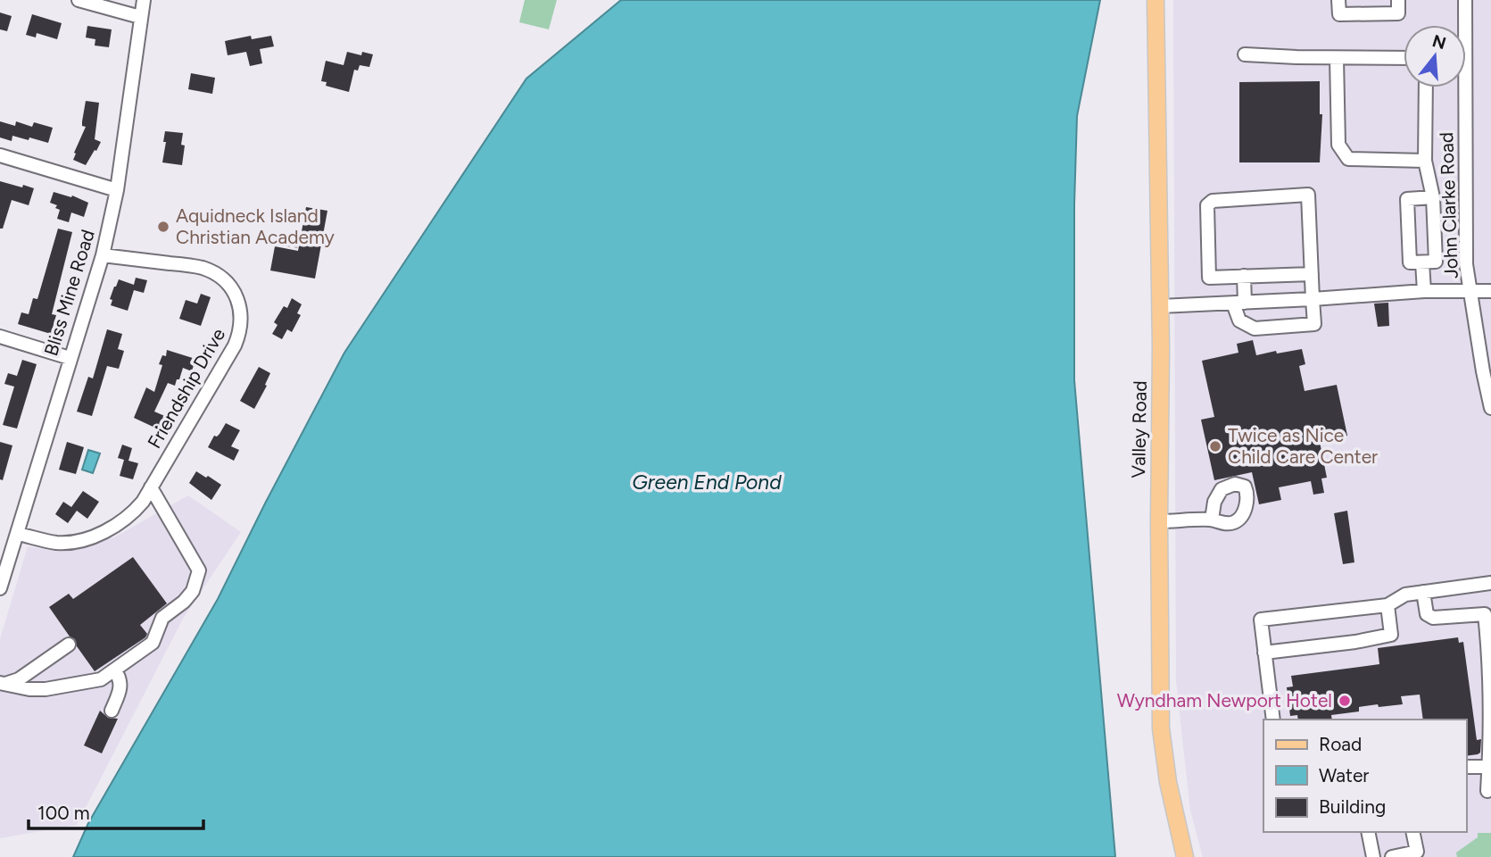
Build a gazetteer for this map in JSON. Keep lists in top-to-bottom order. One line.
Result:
{"streets":{"main road":["Valley Road"],"street":["John Clarke Road","Bliss Mine Road","Friendship Drive"]},"crossings":[["Bliss Mine Road","Friendship Drive"]],"water":["Green End Pond"],"places":["Aquidneck Island Christian Academy","Twice as Nice Child Care Center","Wyndham Newport Hotel"],"legend":["Road","Water","Building"],"scale_bar":"100 m","north":"top"}
